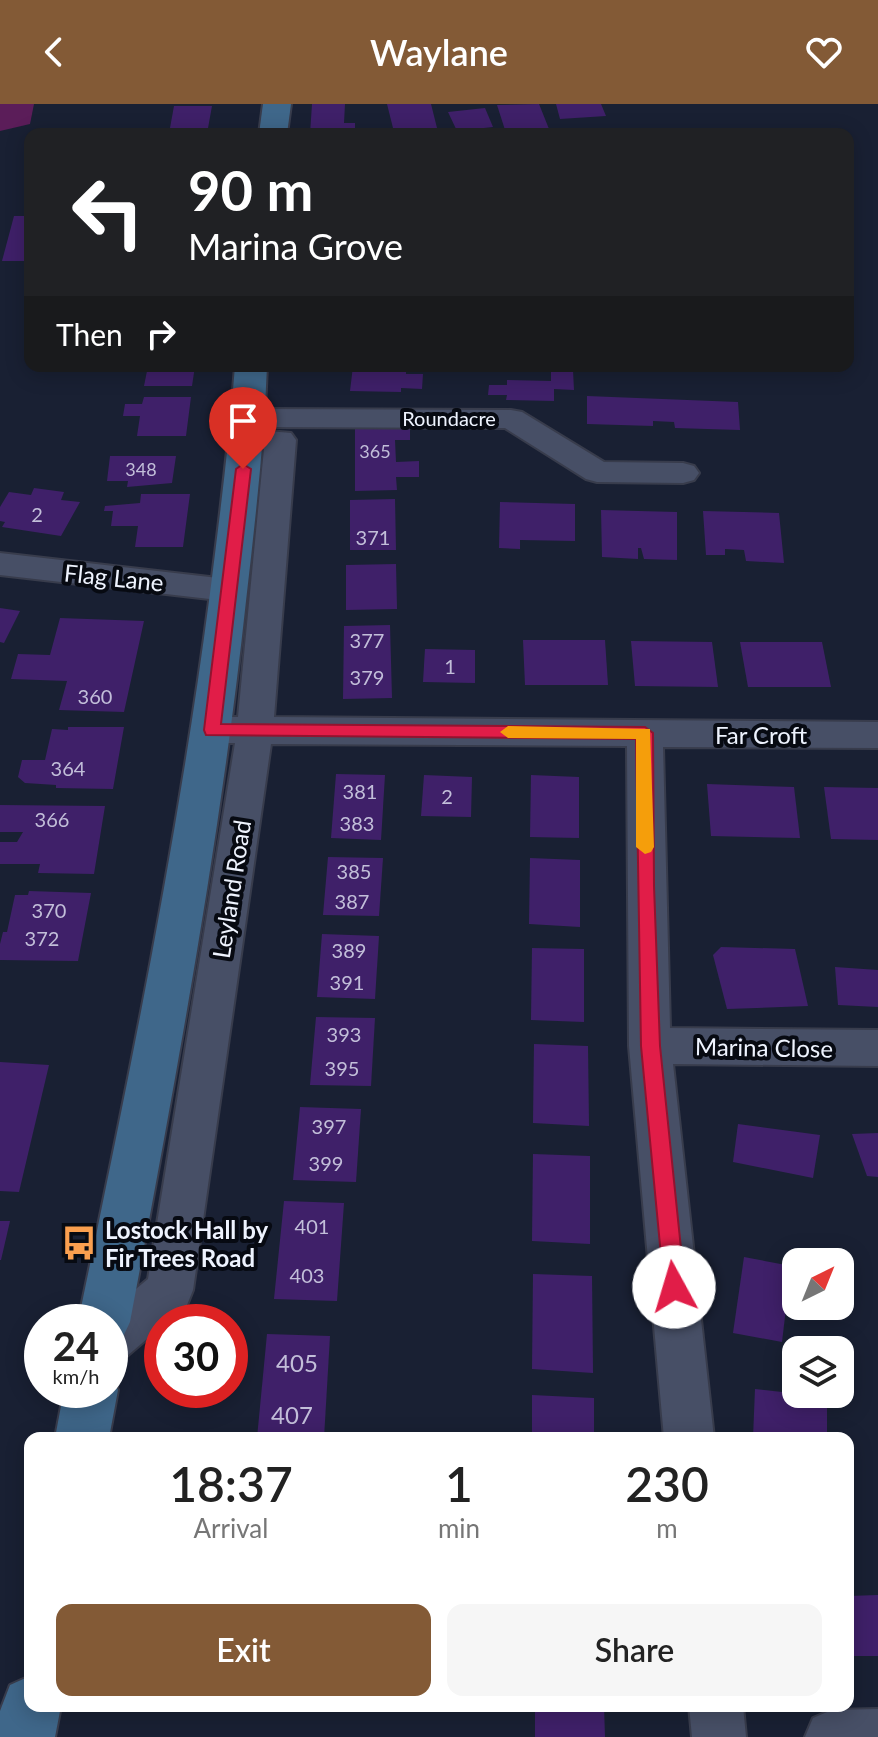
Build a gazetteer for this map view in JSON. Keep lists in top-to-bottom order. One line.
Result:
{"streets":{"main road":["Leyland Road"],"street":["Roundacre","Flag Lane","Far Croft","Marina Close"]},"crossings":[["Roundacre","Leyland Road"],["Flag Lane","Leyland Road"],["Far Croft","Leyland Road"]],"places":{"bus stop":["Lostock Hall by Fir Trees Road"]},"house_numbers":["365","348","2","371","377","1","379","360","364","381","2","366","383","385","387","370","372","389","391","393","395","397","399","401","403","405","407"],"north":"top right","page":{"header":"Waylane","turn":["90 m","Marina Grove"],"then":"Then","speed":"24 km/h","limit":"30","eta":["18:37","Arrival","1","min","230","m"],"buttons":["Exit","Share"]}}
